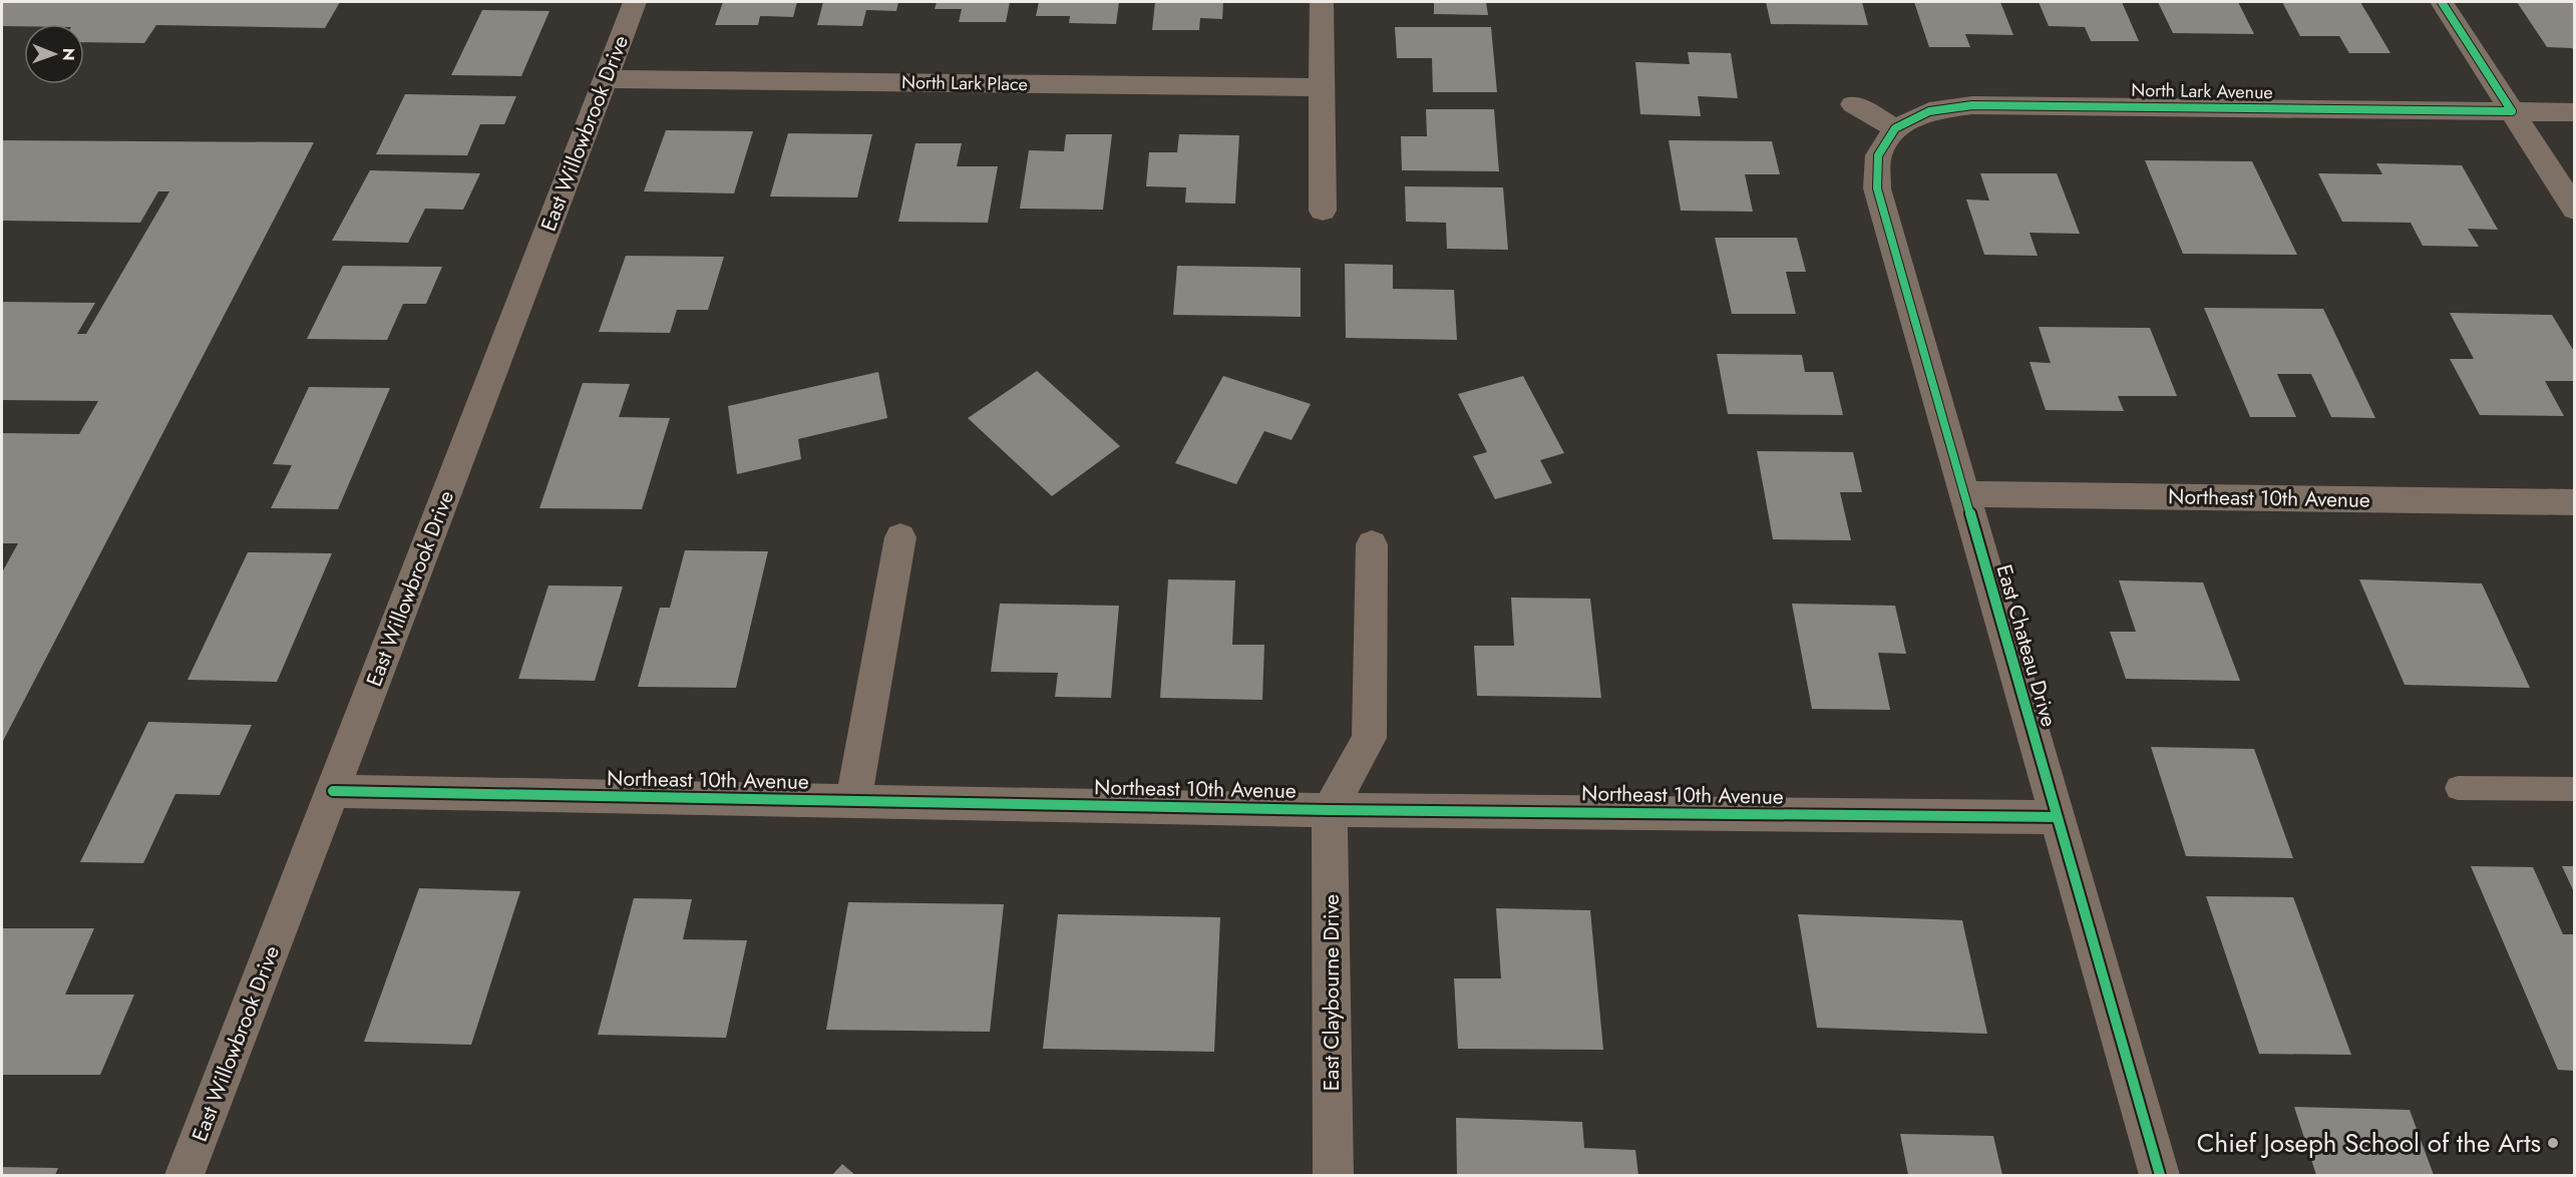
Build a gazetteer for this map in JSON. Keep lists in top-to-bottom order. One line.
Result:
{"streets":{"street":["North Lark Place","North Lark Avenue","East Willowbrook Drive","Northeast 10th Avenue","East Chateau Drive","East Claybourne Drive"]},"crossings":[["North Lark Place","East Willowbrook Drive"],["North Lark Avenue","East Chateau Drive"],["East Willowbrook Drive","Northeast 10th Avenue"],["Northeast 10th Avenue","East Chateau Drive"],["Northeast 10th Avenue","East Claybourne Drive"]],"places":["Chief Joseph School of the Arts"],"north":"right"}
